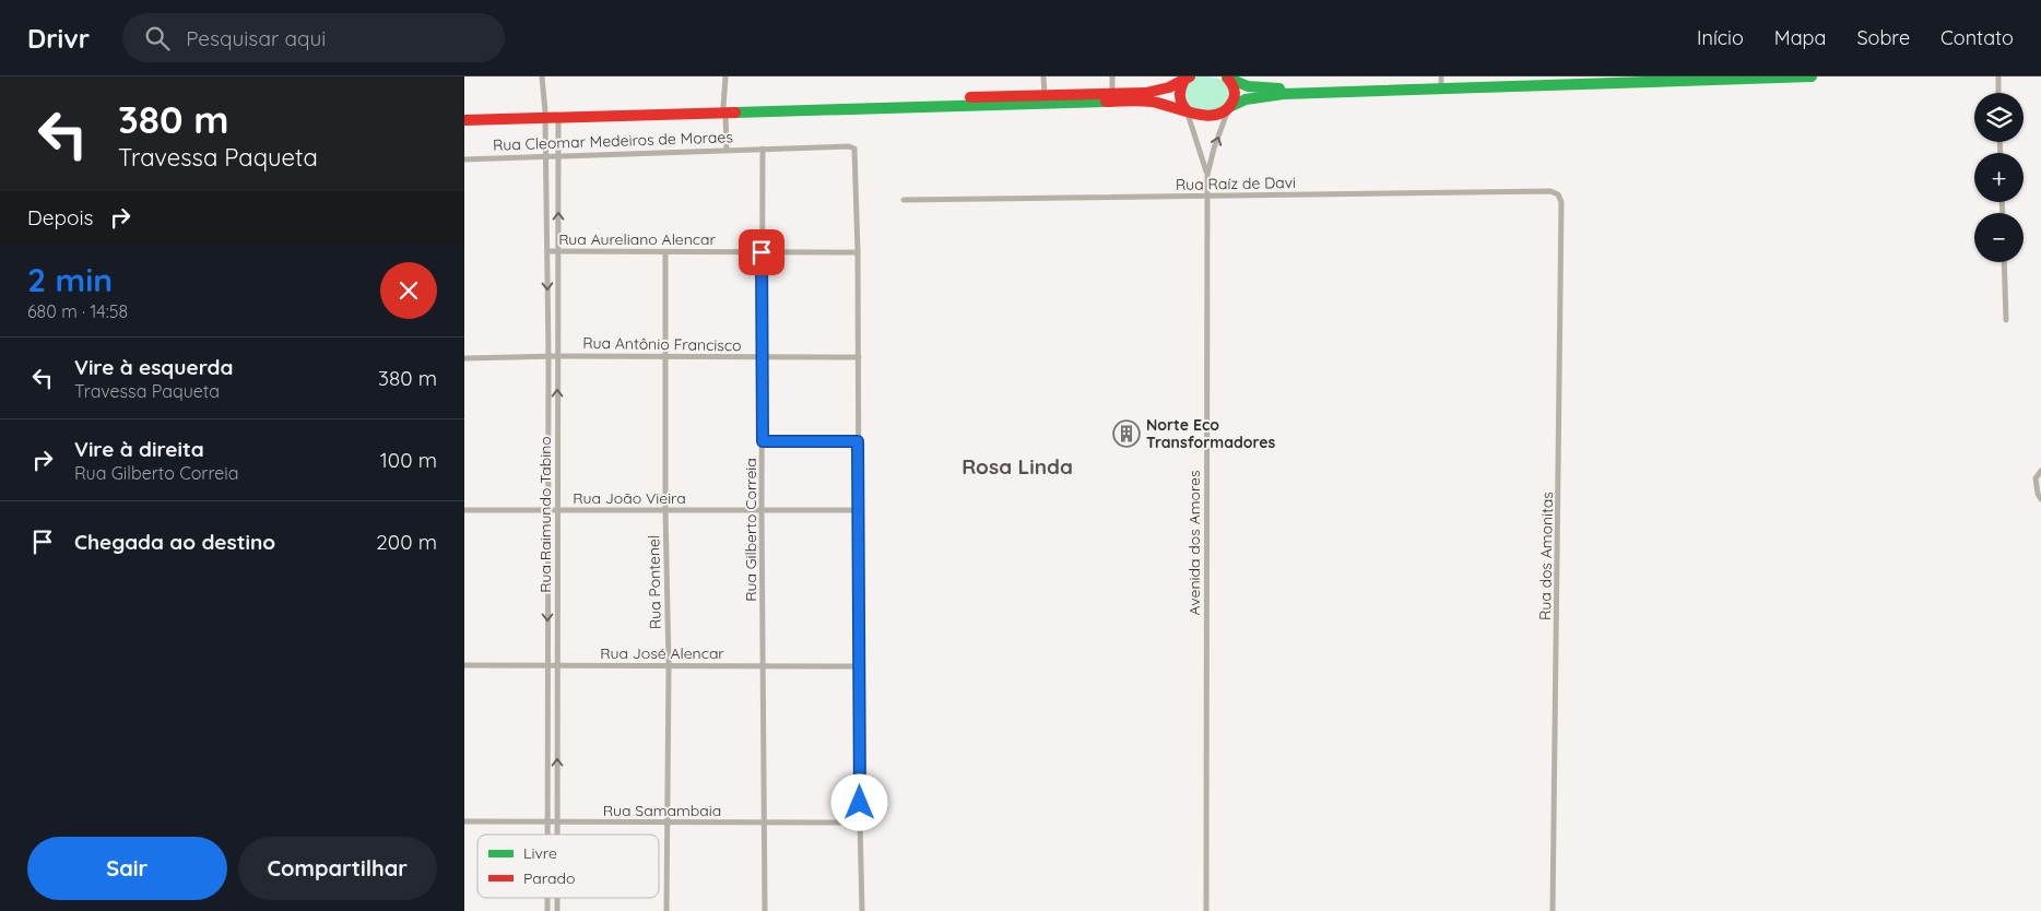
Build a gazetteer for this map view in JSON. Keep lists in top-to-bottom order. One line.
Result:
{"streets":{"street":["Rua Cleomar Medeiros de Moraes","Rua Raíz de Davi","Rua Aureliano Alencar","Rua Antônio Francisco","Rua João Vieira","Rua Raimundo Tabino","Rua Gilberto Correia","Avenida dos Amores","Rua dos Amonitas","Rua Pontenel","Rua José Alencar","Rua Samambaia"]},"crossings":[["Rua Cleomar Medeiros de Moraes","Rua Raimundo Tabino"],["Rua Cleomar Medeiros de Moraes","Rua Gilberto Correia"],["Rua Raíz de Davi","Avenida dos Amores"],["Rua Raíz de Davi","Rua dos Amonitas"],["Rua Aureliano Alencar","Rua Raimundo Tabino"],["Rua Aureliano Alencar","Rua Gilberto Correia"],["Rua Aureliano Alencar","Rua Pontenel"],["Rua Antônio Francisco","Rua Raimundo Tabino"],["Rua Antônio Francisco","Rua Gilberto Correia"],["Rua Antônio Francisco","Rua Pontenel"],["Rua João Vieira","Rua Raimundo Tabino"],["Rua João Vieira","Rua Gilberto Correia"],["Rua João Vieira","Rua Pontenel"],["Rua Raimundo Tabino","Rua José Alencar"],["Rua Raimundo Tabino","Rua Samambaia"],["Rua Gilberto Correia","Rua José Alencar"],["Rua Gilberto Correia","Rua Samambaia"],["Rua Pontenel","Rua José Alencar"],["Rua Pontenel","Rua Samambaia"]],"districts":["Rosa Linda"],"places":{"building":["Norte Eco Transformadores"]},"legend":["Livre","Parado"],"page":{"header":"Drivr","search":"Pesquisar aqui","nav":["Início","Mapa","Sobre","Contato"],"turn":["380 m","Travessa Paqueta"],"map_buttons":["+","−"],"then":"Depois","heading":["2 min","680 m · 14:58"],"list":[{"name":"Vire à esquerda","note":"Travessa Paqueta","value":"380 m"},{"name":"Vire à direita","note":"Rua Gilberto Correia","value":"100 m"},{"name":"Chegada ao destino","value":"200 m"}],"buttons":["Sair","Compartilhar"]}}
